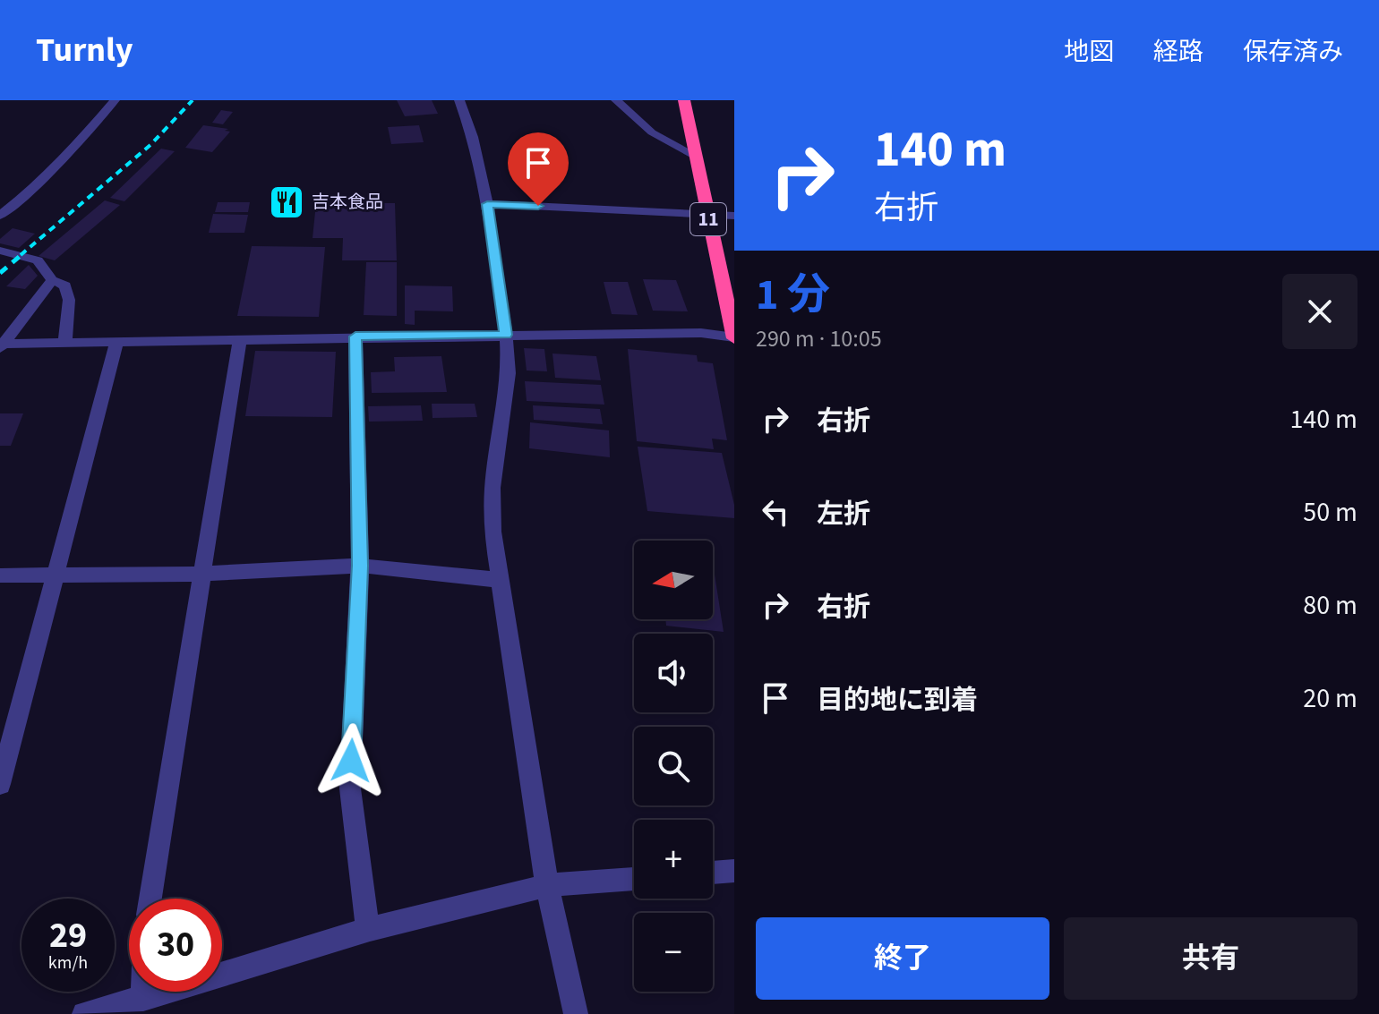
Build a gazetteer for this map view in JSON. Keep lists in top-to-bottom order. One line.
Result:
{"streets":{"highway":["11"]},"places":{"restaurant":["吉本食品"]},"north":"left","page":{"header":"Turnly","nav":["地図","経路","保存済み"],"turn":["140 m","右折"],"heading":["1 分","290 m · 10:05"],"list":[{"name":"右折","value":"140 m"},{"name":"左折","value":"50 m"},{"name":"右折","value":"80 m"},{"name":"目的地に到着","value":"20 m"}],"map_buttons":["+","−"],"speed":"29 km/h","limit":"30","buttons":["終了","共有"]}}
